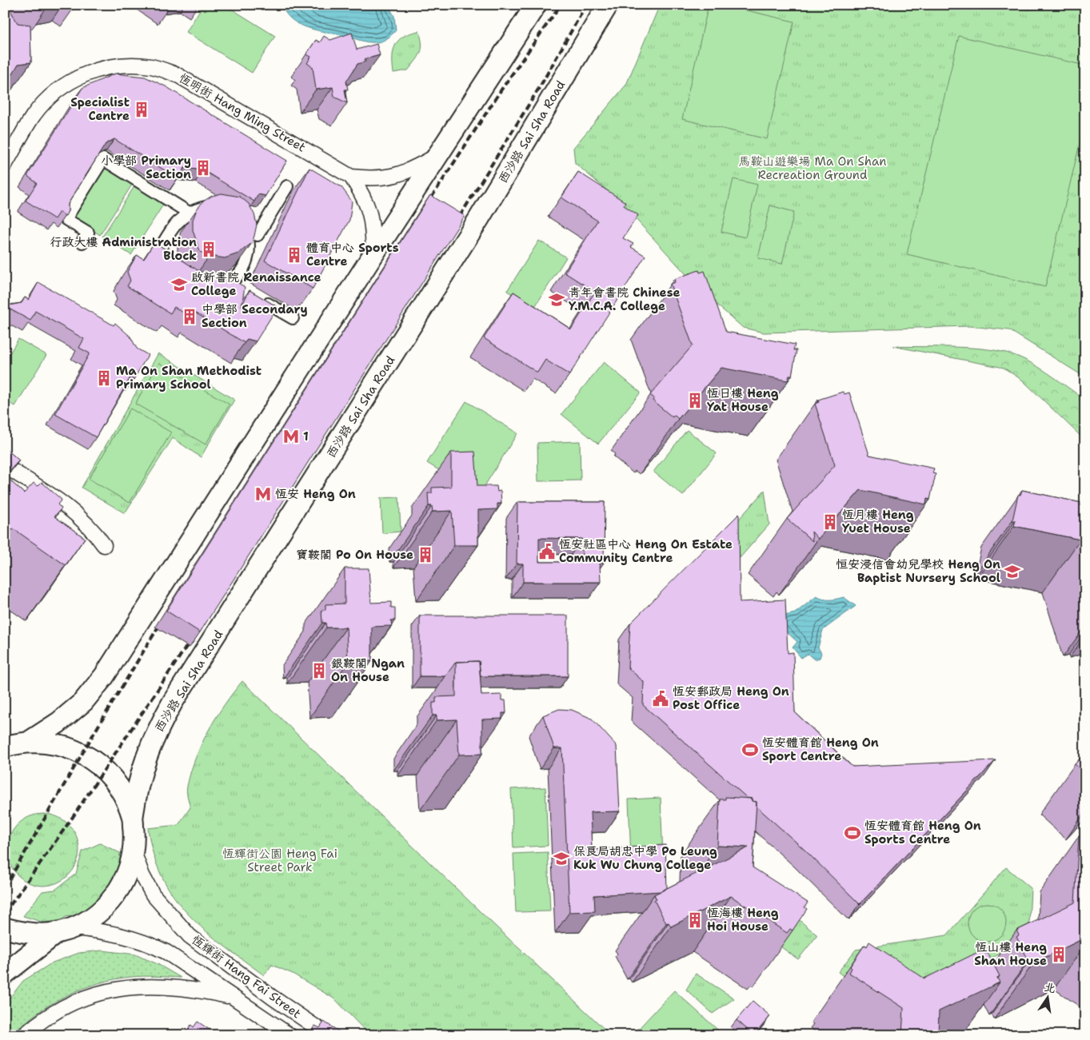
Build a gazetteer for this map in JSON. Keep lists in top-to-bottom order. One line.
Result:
{"streets":{"main road":["西沙路 Sai Sha Road"],"street":["恆明街 Hang Ming Street","恆輝街 Hang Fai Street"]},"crossings":[["西沙路 Sai Sha Road","恆輝街 Hang Fai Street"]],"parks":["馬鞍山遊樂場 Ma On Shan Recreation Ground","恆輝街公園 Heng Fai Street Park"],"places":{"building":["Specialist Centre","小學部 Primary Section","行政大樓 Administration Block","體育中心 Sports Centre","中學部 Secondary Section","Ma On Shan Methodist Primary School","恆日樓 Heng Yat House","恆月樓 Heng Yuet House","寶鞍閣 Po On House","銀鞍閣 Ngan On House","恆海樓 Heng Hoi House","恆山樓 Heng Shan House"],"school or university":["啟新書院 Renaissance College","青年會書院 Chinese Y.M.C.A. College","恒安浸信會幼兒學校 Heng On Baptist Nursery School","保良局胡忠中學 Po Leung Kuk Wu Chung College"],"metro station":["1","恆安 Heng On"],"public building":["恆安社區中心 Heng On Estate Community Centre","恆安郵政局 Heng On Post Office"],"sports":["恆安體育館 Heng On Sport Centre","恆安體育館 Heng On Sports Centre"]},"north":"top"}
